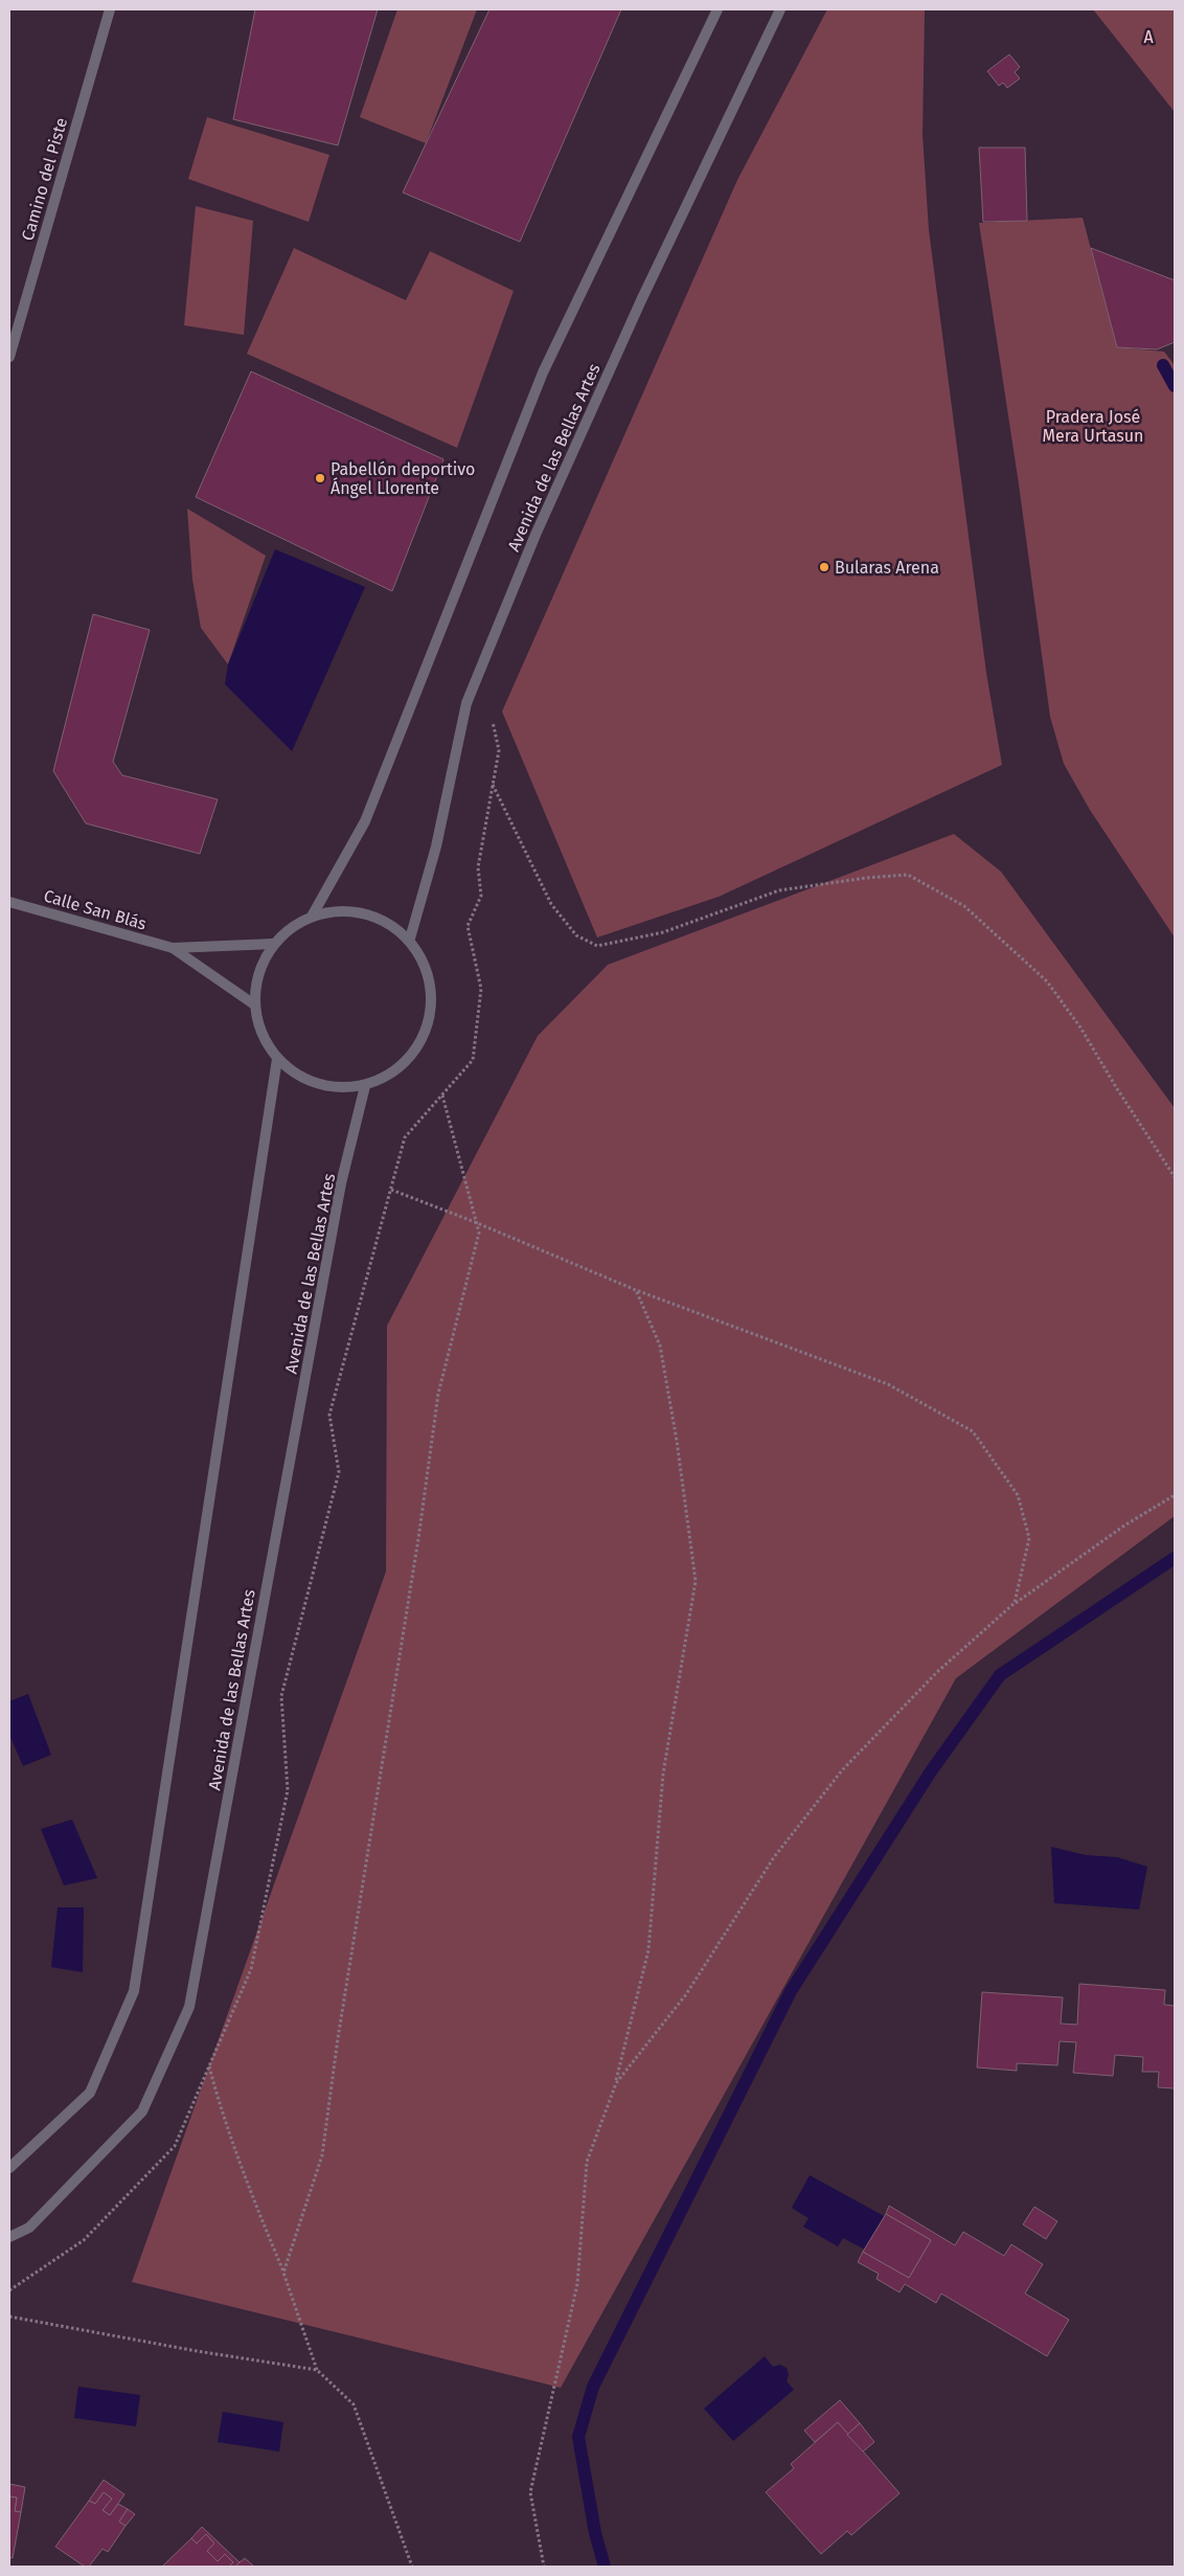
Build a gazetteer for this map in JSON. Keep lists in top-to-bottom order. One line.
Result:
{"streets":{"street":["Camino del Piste","Avenida de las Bellas Artes","Calle San Blás"]},"crossings":[["Avenida de las Bellas Artes","Calle San Blás"]],"parks":["A","Pradera José Mera Urtasun"],"places":["Pabellón deportivo Ángel Llorente","Bularas Arena"]}
